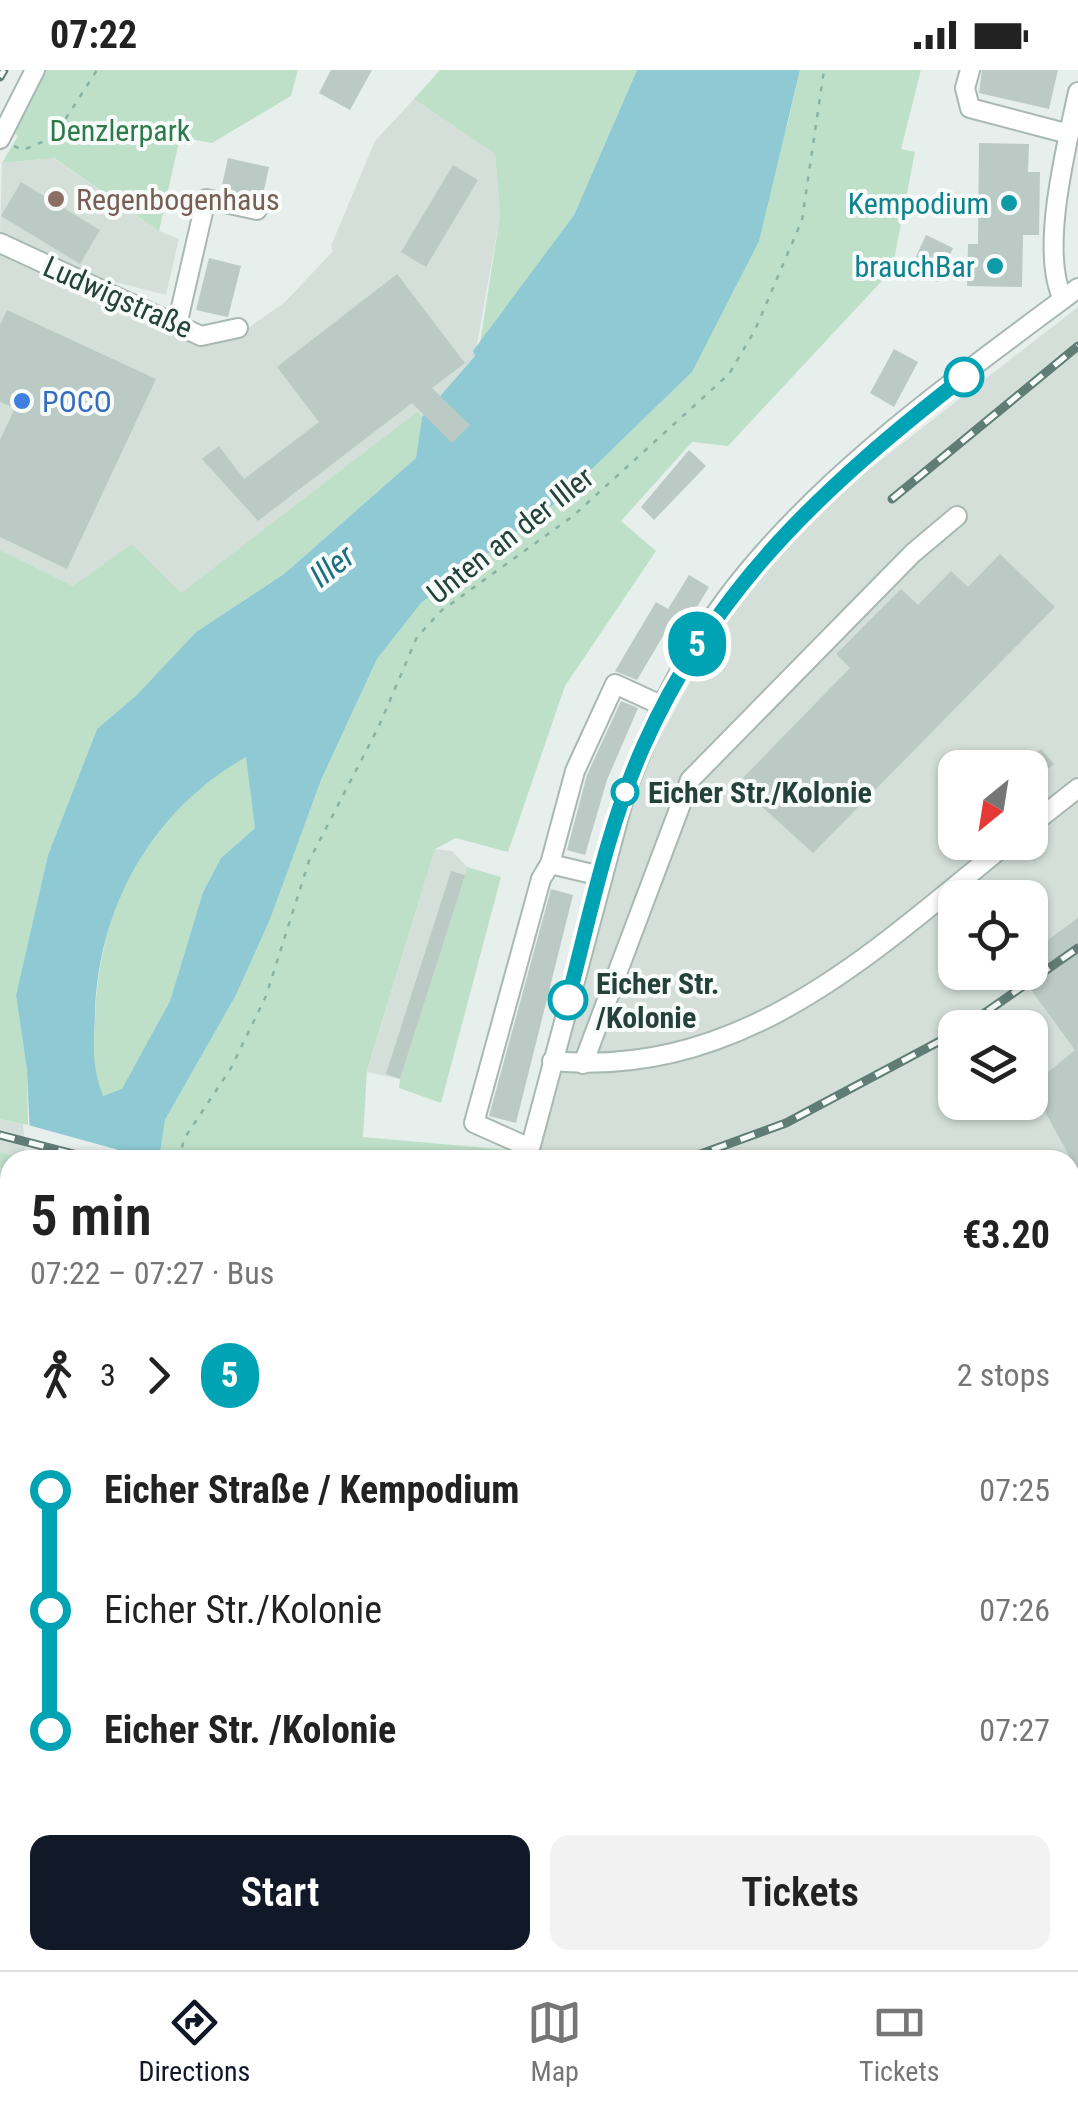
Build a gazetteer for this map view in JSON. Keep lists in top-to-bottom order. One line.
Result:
{"streets":{"street":["Ludwigstraße"],"path":["Unten an der Iller"]},"water":["Iller"],"parks":["Denzlerpark"],"places":["Regenbogenhaus","Kempodium","brauchBar","POCO","Eicher Str./Kolonie","Eicher Str. /Kolonie"],"lines":["bus line 5"],"north":"bottom left","page":{"status":"07:22","on_map":"5","heading":["5 min","07:22 – 07:27 · Bus","€3.20"],"legs":["3","5","2 stops"],"list":[{"name":"Eicher Straße / Kempodium","value":"07:25"},{"name":"Eicher Str./Kolonie","value":"07:26"},{"name":"Eicher Str. /Kolonie","value":"07:27"}],"buttons":["Start","Tickets"],"tabs":["Directions","Map","Tickets"]}}
